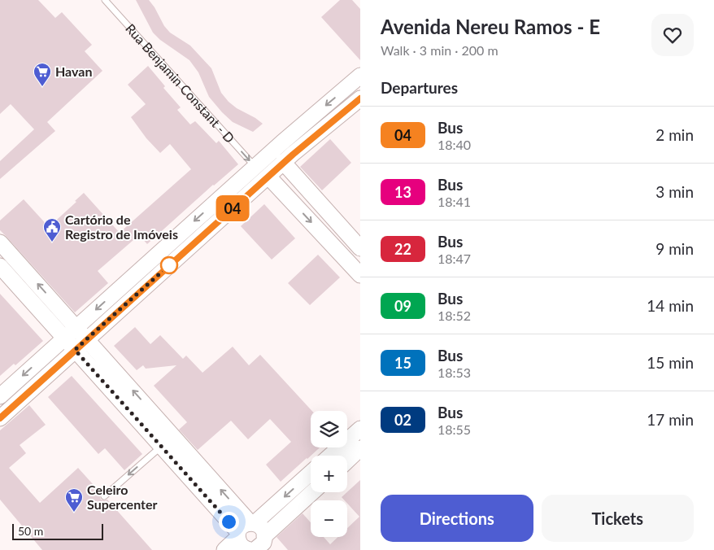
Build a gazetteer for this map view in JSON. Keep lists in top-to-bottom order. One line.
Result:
{"streets":{"lane":["Rua Benjamin Constant - D"]},"one_way":["Rua Benjamin Constant - D"],"places":{"supermarket":["Havan","Celeiro Supercenter"],"public building":["Cartório de Registro de Imóveis"]},"lines":["bus line 04"],"scale_bar":"50 m","page":{"on_map":"04","heading":[["Avenida Nereu Ramos - E","Walk · 3 min · 200 m"],"Departures"],"list":[{"mark":"04","name":"Bus","note":"18:40","value":"2 min"},{"mark":"13","name":"Bus","note":"18:41","value":"3 min"},{"mark":"22","name":"Bus","note":"18:47","value":"9 min"},{"mark":"09","name":"Bus","note":"18:52","value":"14 min"},{"mark":"15","name":"Bus","note":"18:53","value":"15 min"},{"mark":"02","name":"Bus","note":"18:55","value":"17 min"}],"map_buttons":["+","−"],"buttons":["Directions","Tickets"],"scale":"50 m"}}
